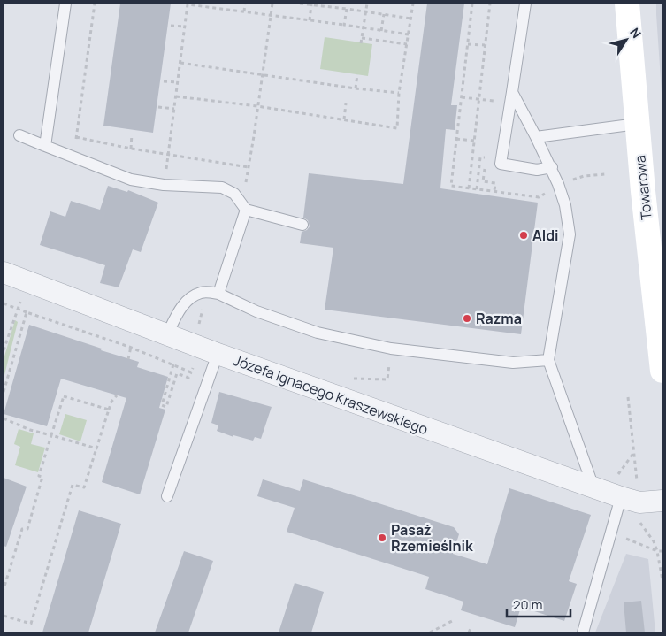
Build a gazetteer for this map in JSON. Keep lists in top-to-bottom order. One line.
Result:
{"streets":{"main road":["Towarowa"],"street":["Józefa Ignacego Kraszewskiego"]},"places":["Aldi","Razma","Pasaż Rzemieślnik"],"scale_bar":"20 m","north":"top right"}
